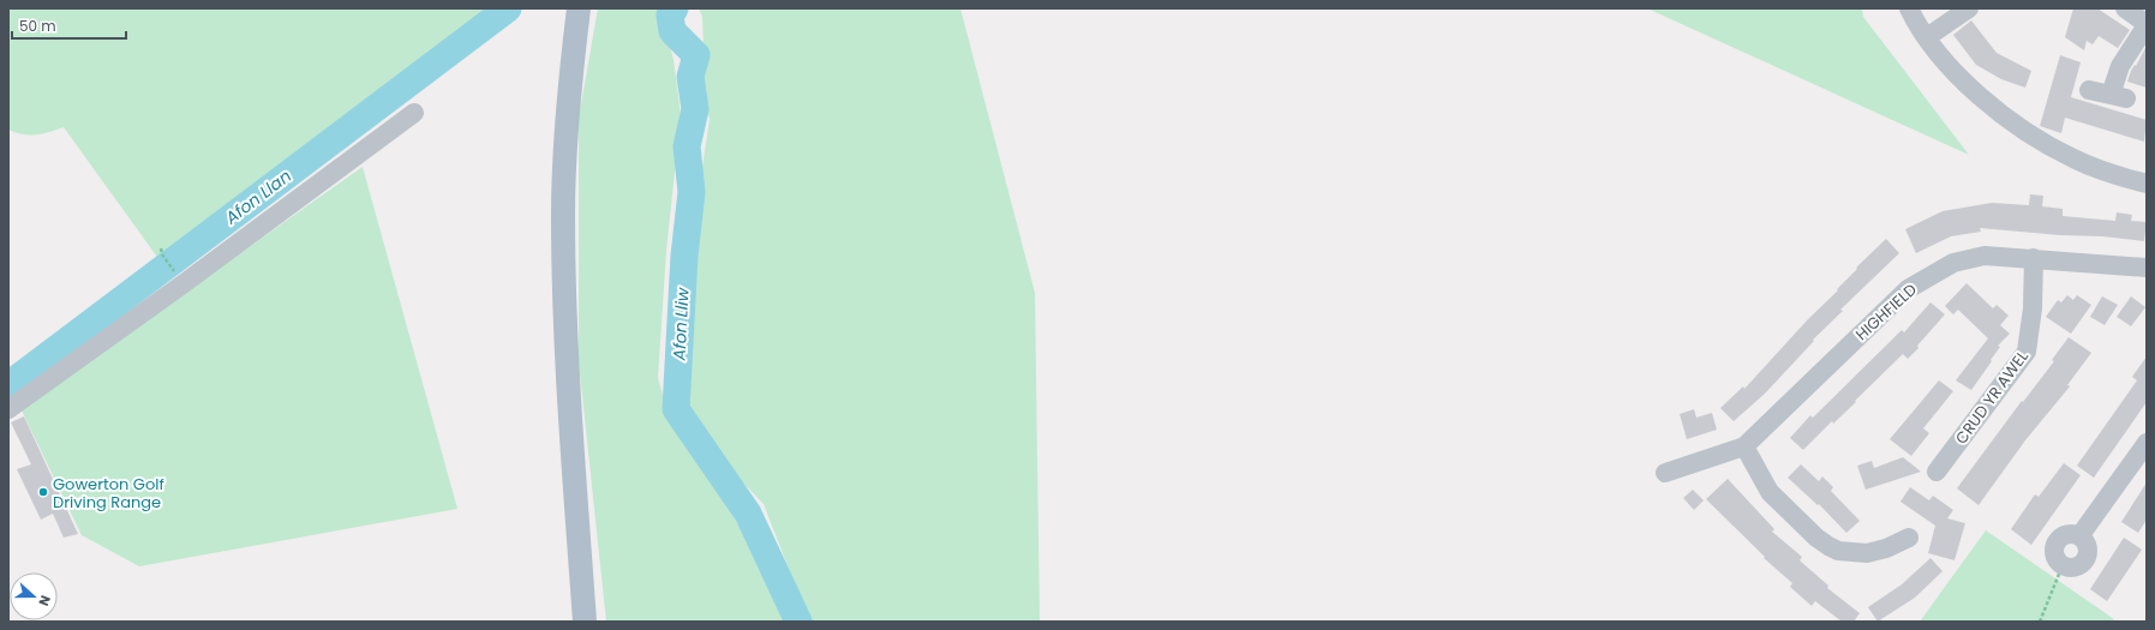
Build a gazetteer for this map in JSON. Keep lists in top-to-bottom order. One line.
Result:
{"streets":{"street":["HIGHFIELD","CRUD YR AWEL"]},"crossings":[["HIGHFIELD","CRUD YR AWEL"]],"water":["Afon Llan","Afon Lliw"],"places":["Gowerton Golf Driving Range"],"scale_bar":"50 m","north":"right"}
